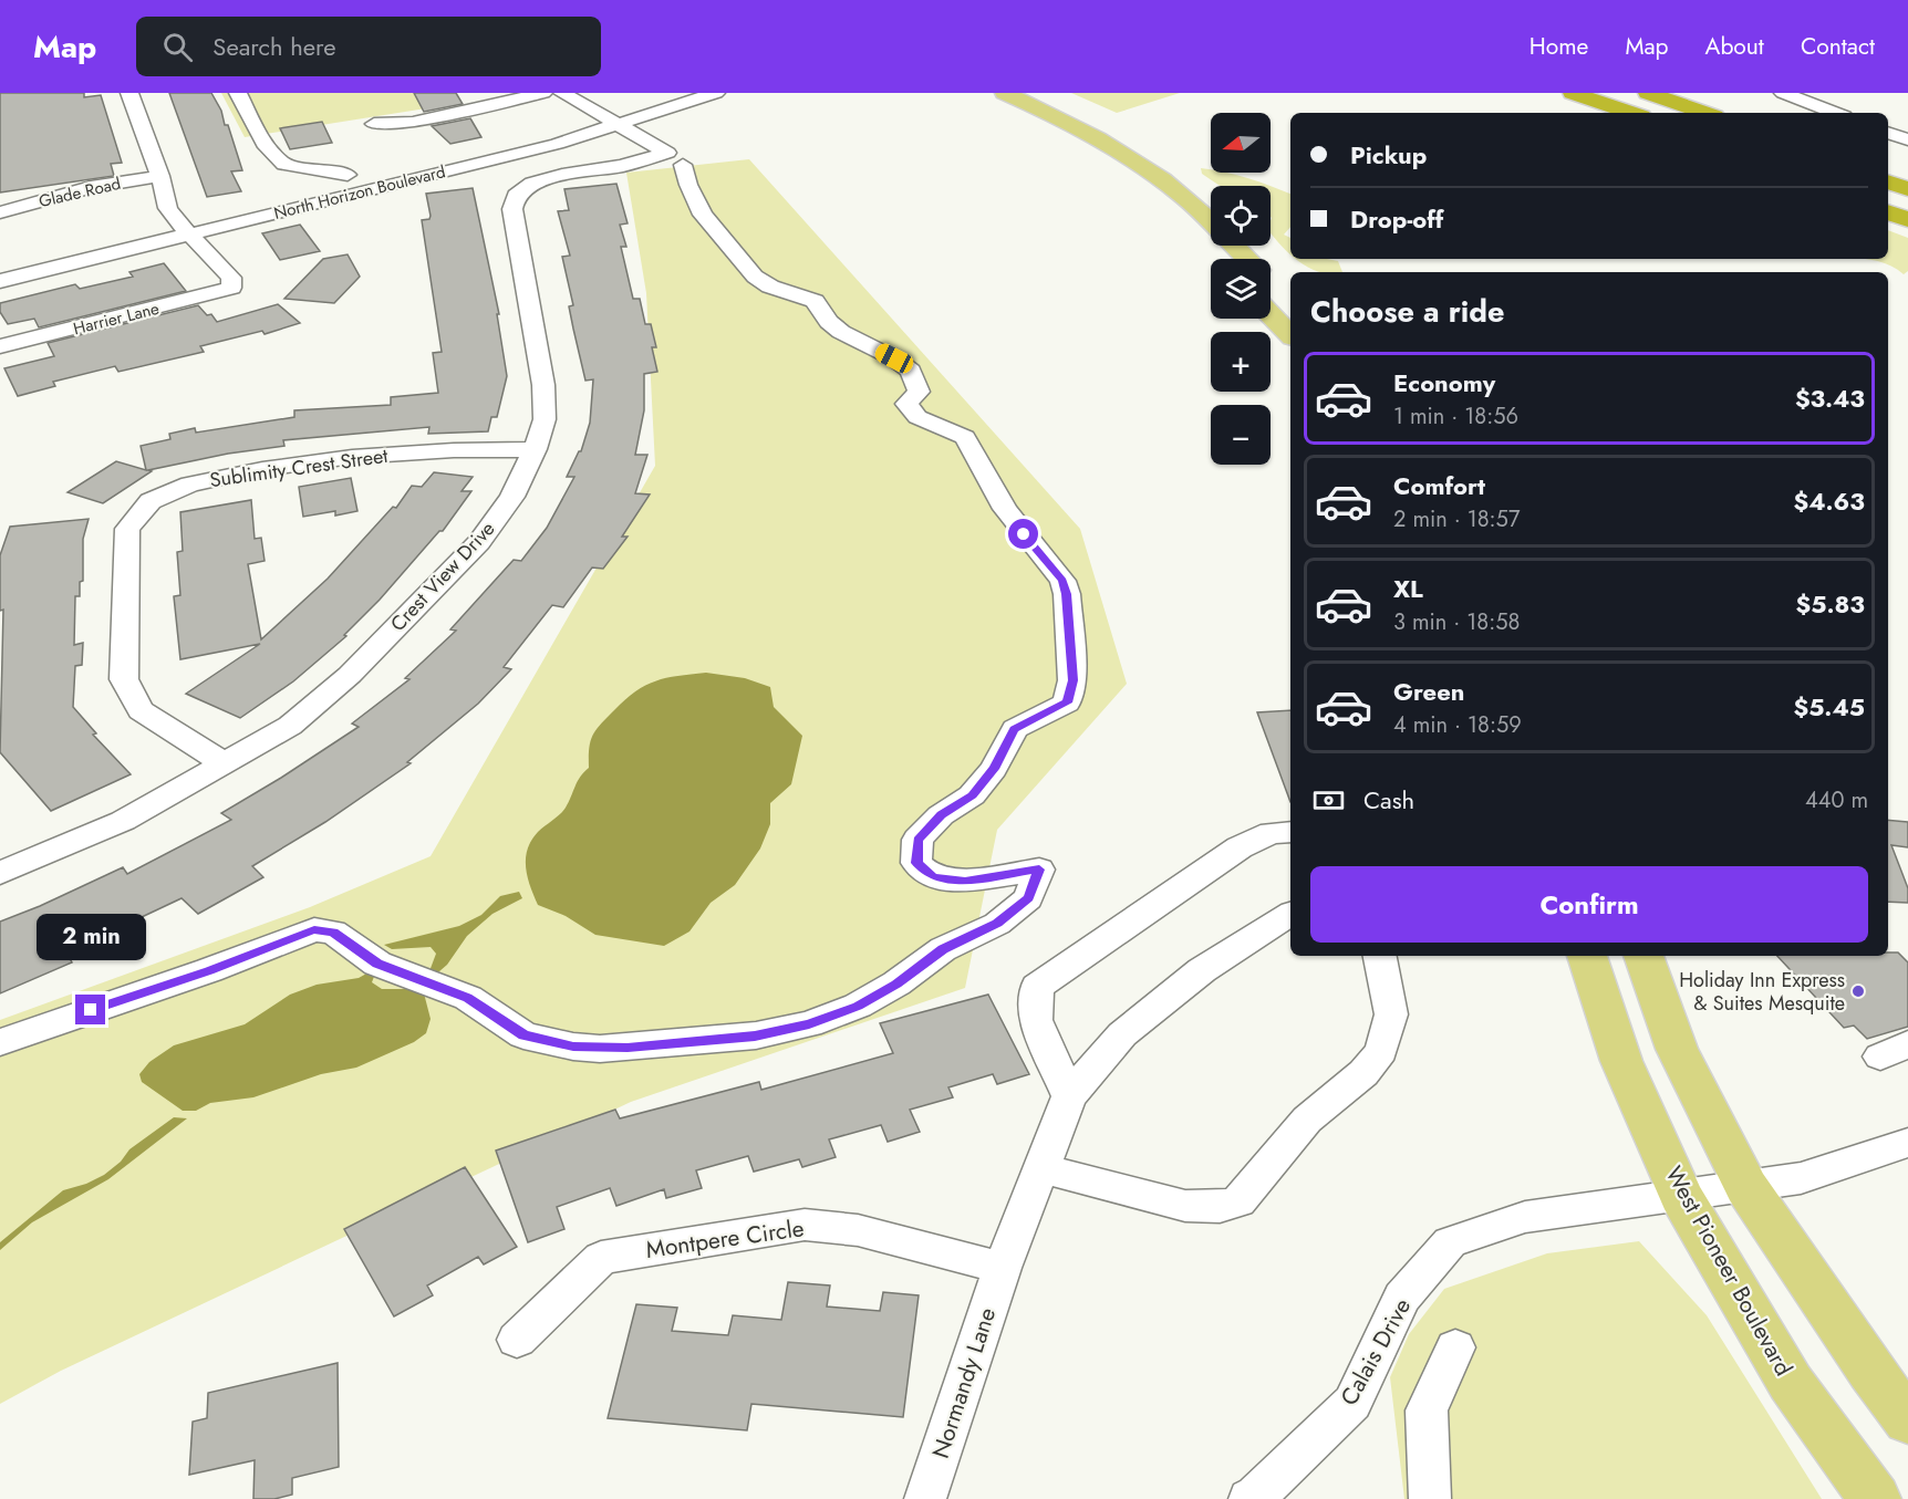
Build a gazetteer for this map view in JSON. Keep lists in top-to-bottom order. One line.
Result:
{"streets":{"main road":["West Pioneer Boulevard"],"street":["Glade Road","North Horizon Boulevard","Harrier Lane","Sublimity Crest Street","Crest View Drive","Montpere Circle","Calais Drive","Normandy Lane"]},"crossings":[["North Horizon Boulevard","Harrier Lane"],["North Horizon Boulevard","Crest View Drive"],["Sublimity Crest Street","Crest View Drive"],["Montpere Circle","Normandy Lane"],["West Pioneer Boulevard","Calais Drive"]],"places":["Holiday Inn Express & Suites Mesquite"],"north":"left","page":{"header":"Map","search":"Search here","nav":["Home","Map","About","Contact"],"map_buttons":["+","−"],"banner":["Pickup","Drop-off"],"heading":"Choose a ride","list":[{"name":"Economy","note":"1 min · 18:56","value":"$3.43"},{"name":"Comfort","note":"2 min · 18:57","value":"$4.63"},{"name":"XL","note":"3 min · 18:58","value":"$5.83"},{"name":"Green","note":"4 min · 18:59","value":"$5.45"}],"pay":["Cash","440 m"],"buttons":"Confirm","bubble":"2 min"}}
